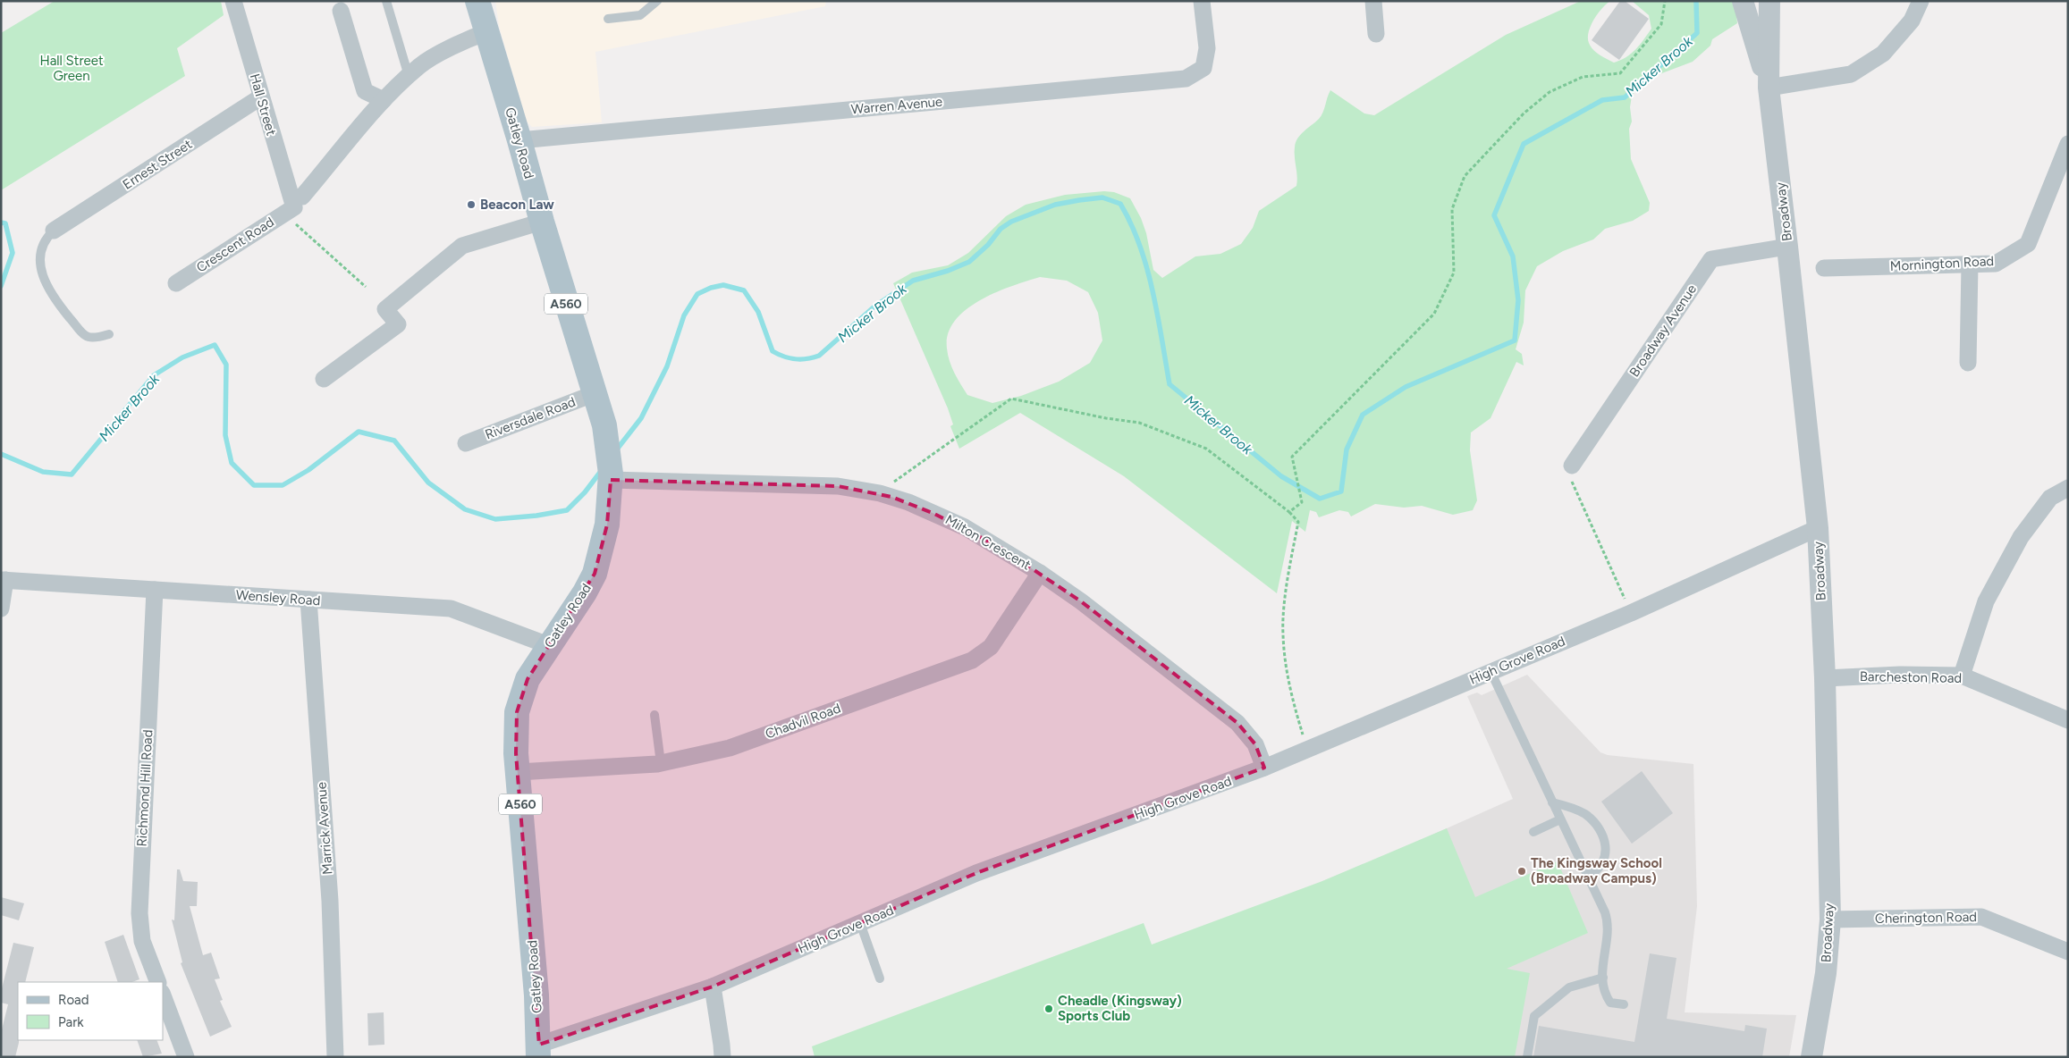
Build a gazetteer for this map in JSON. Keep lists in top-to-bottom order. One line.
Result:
{"streets":{"main road":["Gatley Road","A560"],"street":["Hall Street","Warren Avenue","Ernest Street","Broadway","Crescent Road","Mornington Road","Broadway Avenue","Riversdale Road","Milton Crescent","Wensley Road","High Grove Road","Barcheston Road","Chadvil Road","Richmond Hill Road","Marrick Avenue","Cherington Road"]},"crossings":[["Hall Street","Ernest Street"],["Hall Street","Crescent Road"],["Warren Avenue","Gatley Road"],["Gatley Road","Crescent Road"],["Gatley Road","Riversdale Road"],["Gatley Road","Milton Crescent"],["Gatley Road","Wensley Road"],["Gatley Road","High Grove Road"],["Gatley Road","Chadvil Road"],["Broadway","Broadway Avenue"],["Broadway","High Grove Road"],["Broadway","Barcheston Road"],["Broadway","Cherington Road"],["Milton Crescent","High Grove Road"],["Milton Crescent","Chadvil Road"],["Wensley Road","Richmond Hill Road"],["Wensley Road","Marrick Avenue"]],"water":["Micker Brook"],"parks":["Hall Street Green"],"places":["Beacon Law","The Kingsway School (Broadway Campus)","Cheadle (Kingsway) Sports Club"],"legend":["Road","Park"]}
